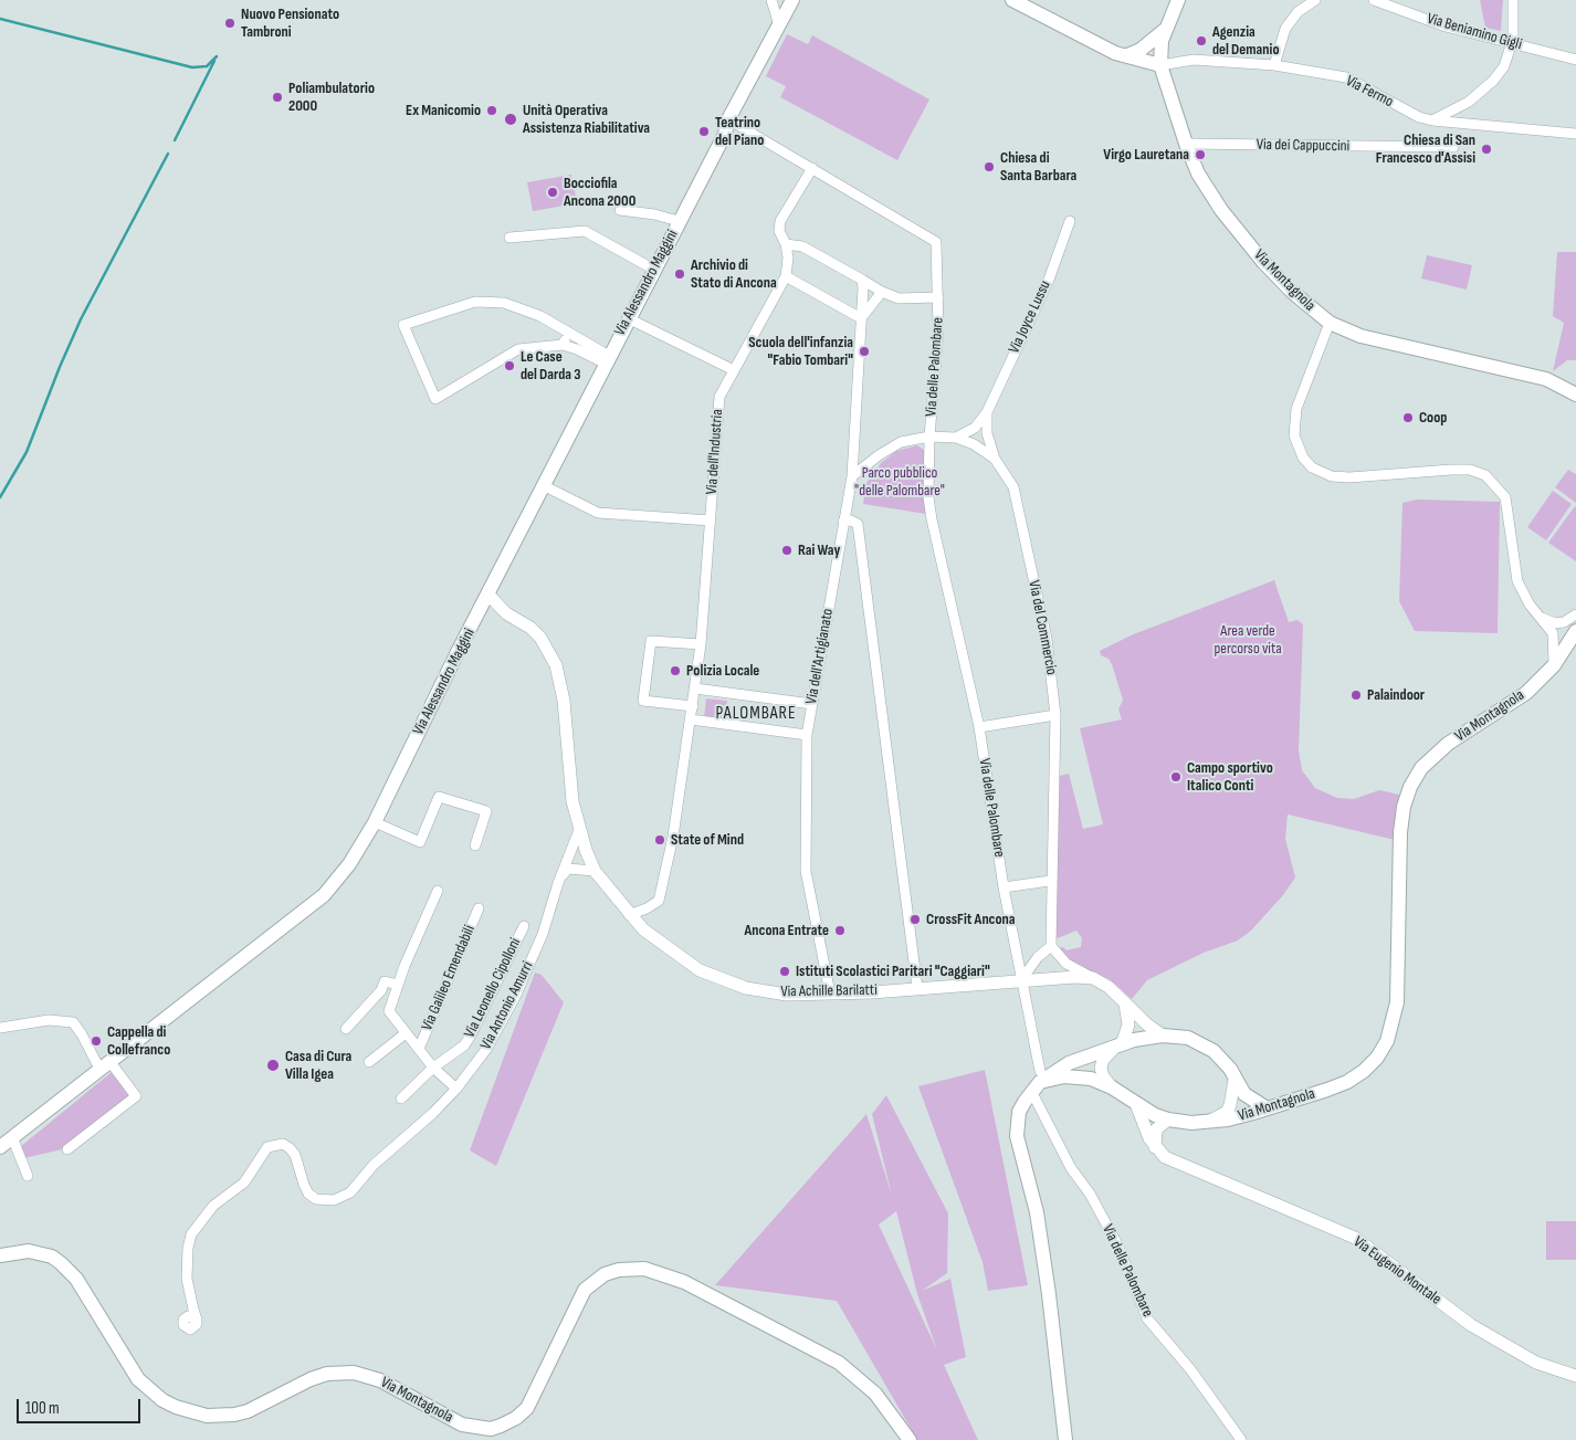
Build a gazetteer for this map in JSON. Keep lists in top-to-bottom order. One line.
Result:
{"streets":{"main road":["Via Montagnola","Via Alessandro Maggini"],"street":["Via Beniamino Gigli","Via Fermo","Via dei Cappuccini","Via Joyce Lussu","Via delle Palombare","Via dell'Industria","Via del Commercio","Via dell'Artigianato","Via Galileo Emendabili","Via Leonello Cipolloni","Via Achille Barilatti","Via Antonio Amurri","Via Eugenio Montale"]},"crossings":[["Via Fermo","Via Montagnola"],["Via dei Cappuccini","Via Montagnola"],["Via Montagnola","Via delle Palombare"],["Via Montagnola","Via Eugenio Montale"],["Via Alessandro Maggini","Via delle Palombare"],["Via Alessandro Maggini","Via Achille Barilatti"],["Via Joyce Lussu","Via del Commercio"],["Via delle Palombare","Via del Commercio"],["Via delle Palombare","Via Achille Barilatti"],["Via dell'Industria","Via Achille Barilatti"],["Via del Commercio","Via dell'Artigianato"],["Via dell'Artigianato","Via Achille Barilatti"],["Via Achille Barilatti","Via Antonio Amurri"]],"districts":["PALOMBARE"],"parks":["Parco pubblico \"delle Palombare\"","Area verde percorso vita"],"places":["Nuovo Pensionato Tambroni","Agenzia del Demanio","Poliambulatorio 2000","Ex Manicomio","Unità Operativa Assistenza Riabilitativa","Teatrino del Piano","Chiesa di San Francesco d'Assisi","Virgo Lauretana","Chiesa di Santa Barbara","Bocciofila Ancona 2000","Archivio di Stato di Ancona","Scuola dell'infanzia \"Fabio Tombari\"","Le Case del Darda 3","Coop","Rai Way","Polizia Locale","Palaindoor","Campo sportivo Italico Conti","State of Mind","CrossFit Ancona","Ancona Entrate","Istituti Scolastici Paritari \"Caggiari\"","Cappella di Collefranco","Casa di Cura Villa Igea"],"scale_bar":"100 m"}
